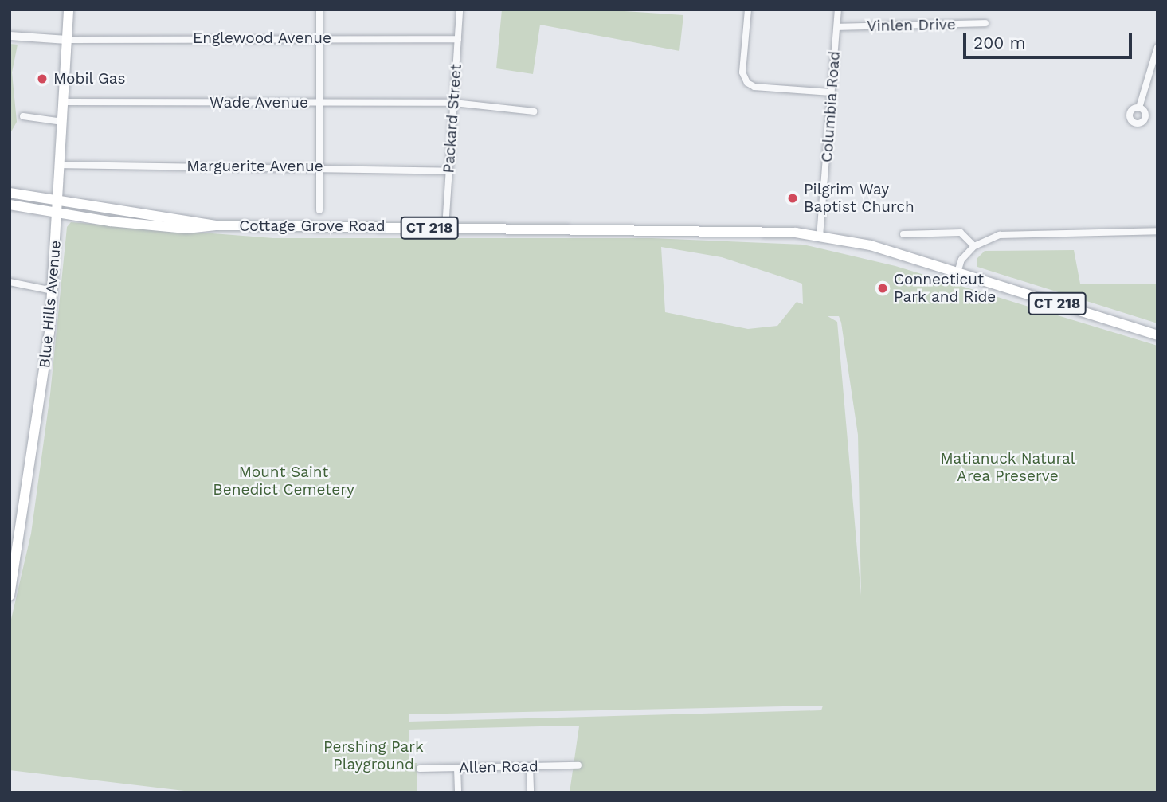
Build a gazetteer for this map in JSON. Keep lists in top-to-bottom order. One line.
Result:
{"streets":{"main road":["Cottage Grove Road","CT 218","Blue Hills Avenue"],"street":["Vinlen Drive","Englewood Avenue","Wade Avenue","Columbia Road","Packard Street","Marguerite Avenue","Allen Road"]},"crossings":[["Vinlen Drive","Columbia Road"],["Englewood Avenue","Packard Street"],["Englewood Avenue","Blue Hills Avenue"],["Wade Avenue","Packard Street"],["Wade Avenue","Blue Hills Avenue"],["Columbia Road","Cottage Grove Road"],["Columbia Road","CT 218"],["Packard Street","Marguerite Avenue"],["Packard Street","Cottage Grove Road"],["Marguerite Avenue","Blue Hills Avenue"],["Cottage Grove Road","CT 218"],["Cottage Grove Road","Blue Hills Avenue"]],"parks":["Matianuck Natural Area Preserve","Mount Saint Benedict Cemetery","Pershing Park Playground"],"places":["Mobil Gas","Pilgrim Way Baptist Church","Connecticut Park and Ride"],"scale_bar":"200 m"}
